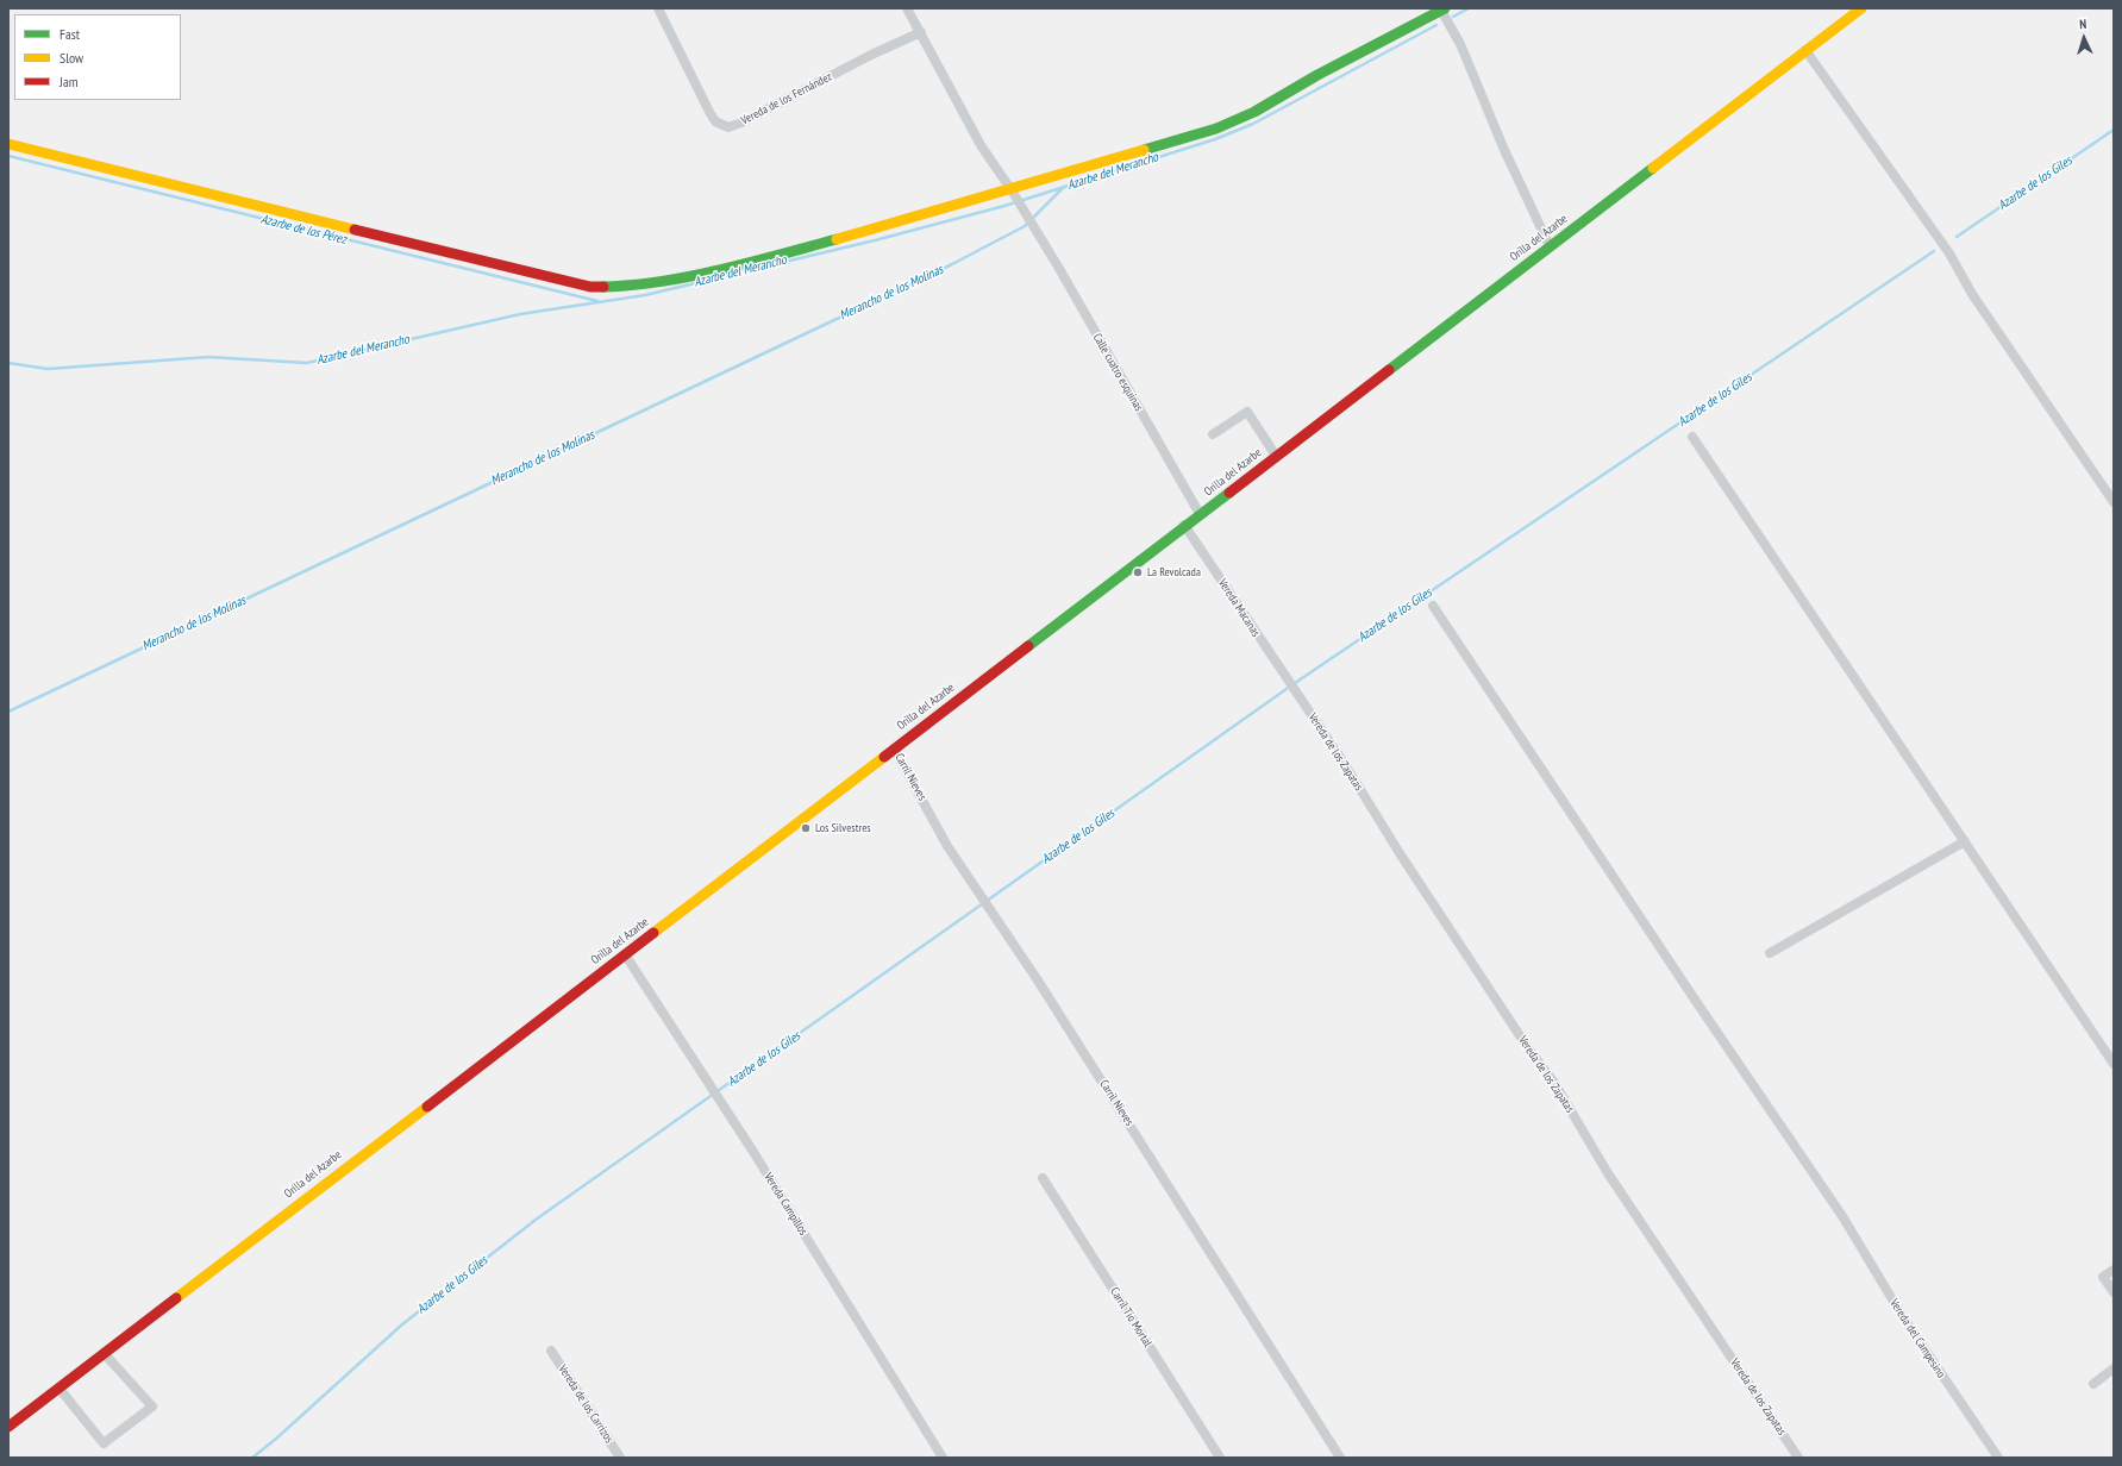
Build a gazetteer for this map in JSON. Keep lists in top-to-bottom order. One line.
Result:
{"streets":{"street":["Vereda de los Fernández","Orilla del Azarbe","Calle cuatro esquinas","Vereda Macanas","Vereda de los Zapatas","Carril Nieves","Vereda Campillos","Carril Tio Mortal","Vereda del Campesino","Vereda de los Carrizos"]},"crossings":[["Orilla del Azarbe","Calle cuatro esquinas"],["Orilla del Azarbe","Vereda Macanas"],["Orilla del Azarbe","Carril Nieves"],["Orilla del Azarbe","Vereda Campillos"],["Vereda Macanas","Vereda de los Zapatas"]],"water":["Azarbe del Merancho","Azarbe de los Giles","Azarbe de los Pérez","Merancho de los Molinas"],"places":["La Revolcada","Los Silvestres"],"legend":["Fast","Slow","Jam"],"north":"top"}
